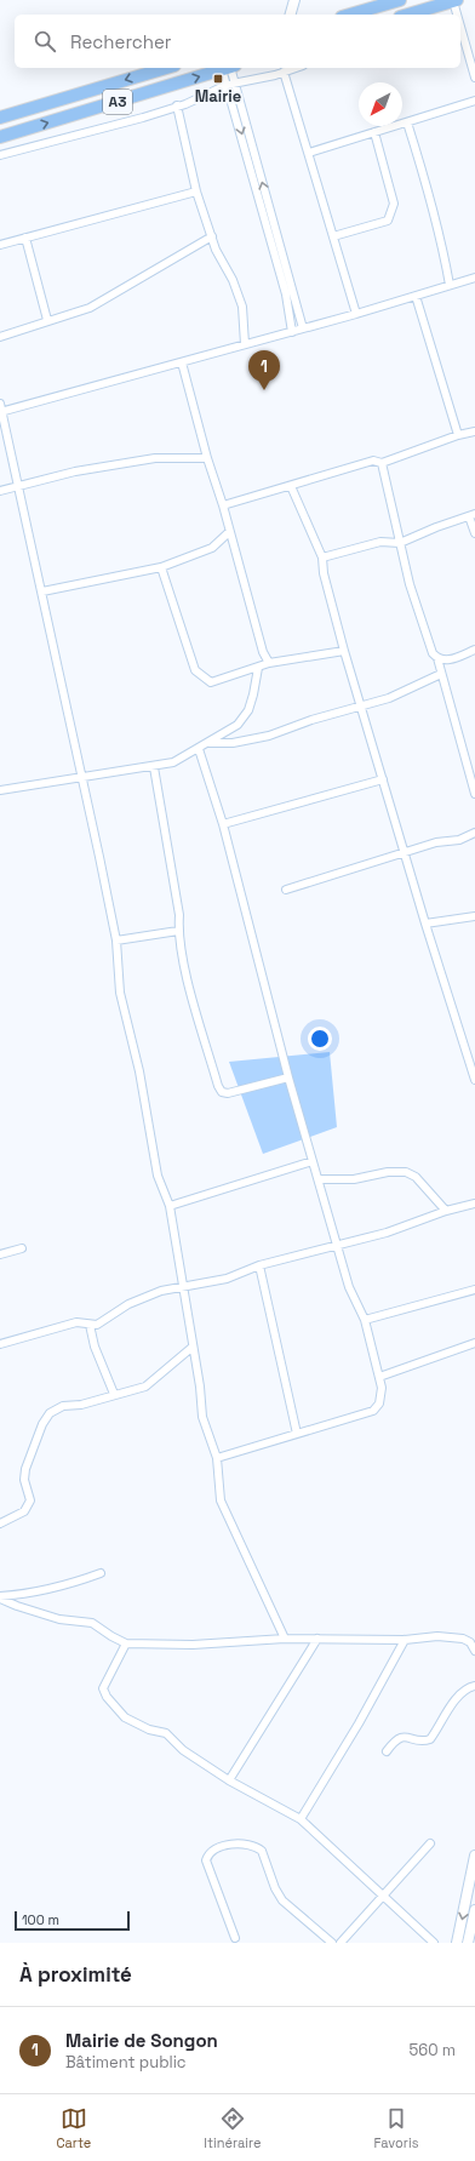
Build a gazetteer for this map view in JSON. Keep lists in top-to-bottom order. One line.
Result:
{"streets":{"main road":["A3"]},"places":{"transit":["Mairie"]},"scale_bar":"100 m","north":"bottom left","page":{"search":"Rechercher","pins":"1","scale":"100 m","heading":"À proximité","list":[{"mark":"1","name":"Mairie de Songon","note":"Bâtiment public","value":"560 m"}],"nav":["Carte","Itinéraire","Favoris"]}}
